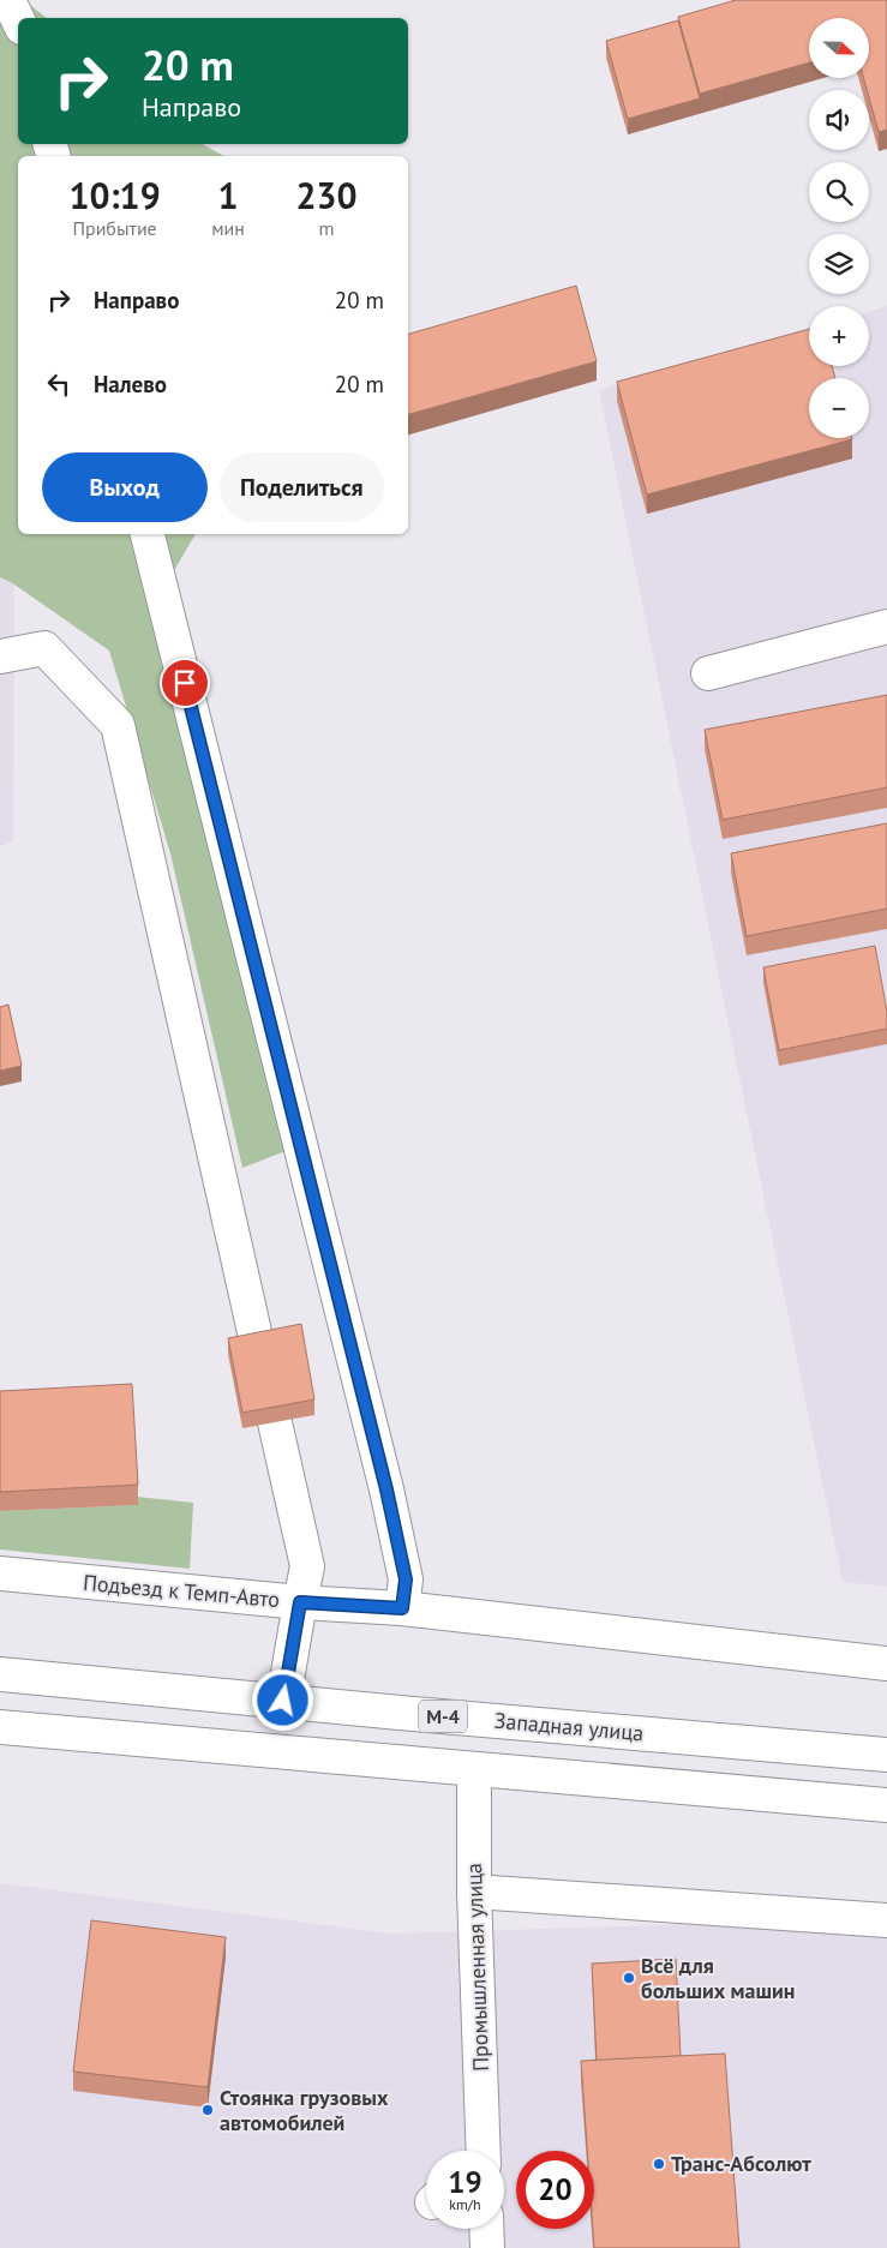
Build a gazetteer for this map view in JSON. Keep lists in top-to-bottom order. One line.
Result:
{"streets":{"main road":["Подъезд к Темп-Авто","М-4","Западная улица","Промышленная улица"]},"crossings":[["Подъезд к Темп-Авто","Западная улица"],["М-4","Промышленная улица"]],"places":["Всё для больших машин","Стоянка грузовых автомобилей","Транс-Абсолют"],"north":"right","page":{"map_buttons":["+","−"],"turn":["20 m","Направо"],"eta":["10:19","Прибытие","1","мин","230","m"],"list":[{"name":"Направо","value":"20 m"},{"name":"Налево","value":"20 m"}],"buttons":["Выход","Поделиться"],"speed":"19 km/h","limit":"20"}}
